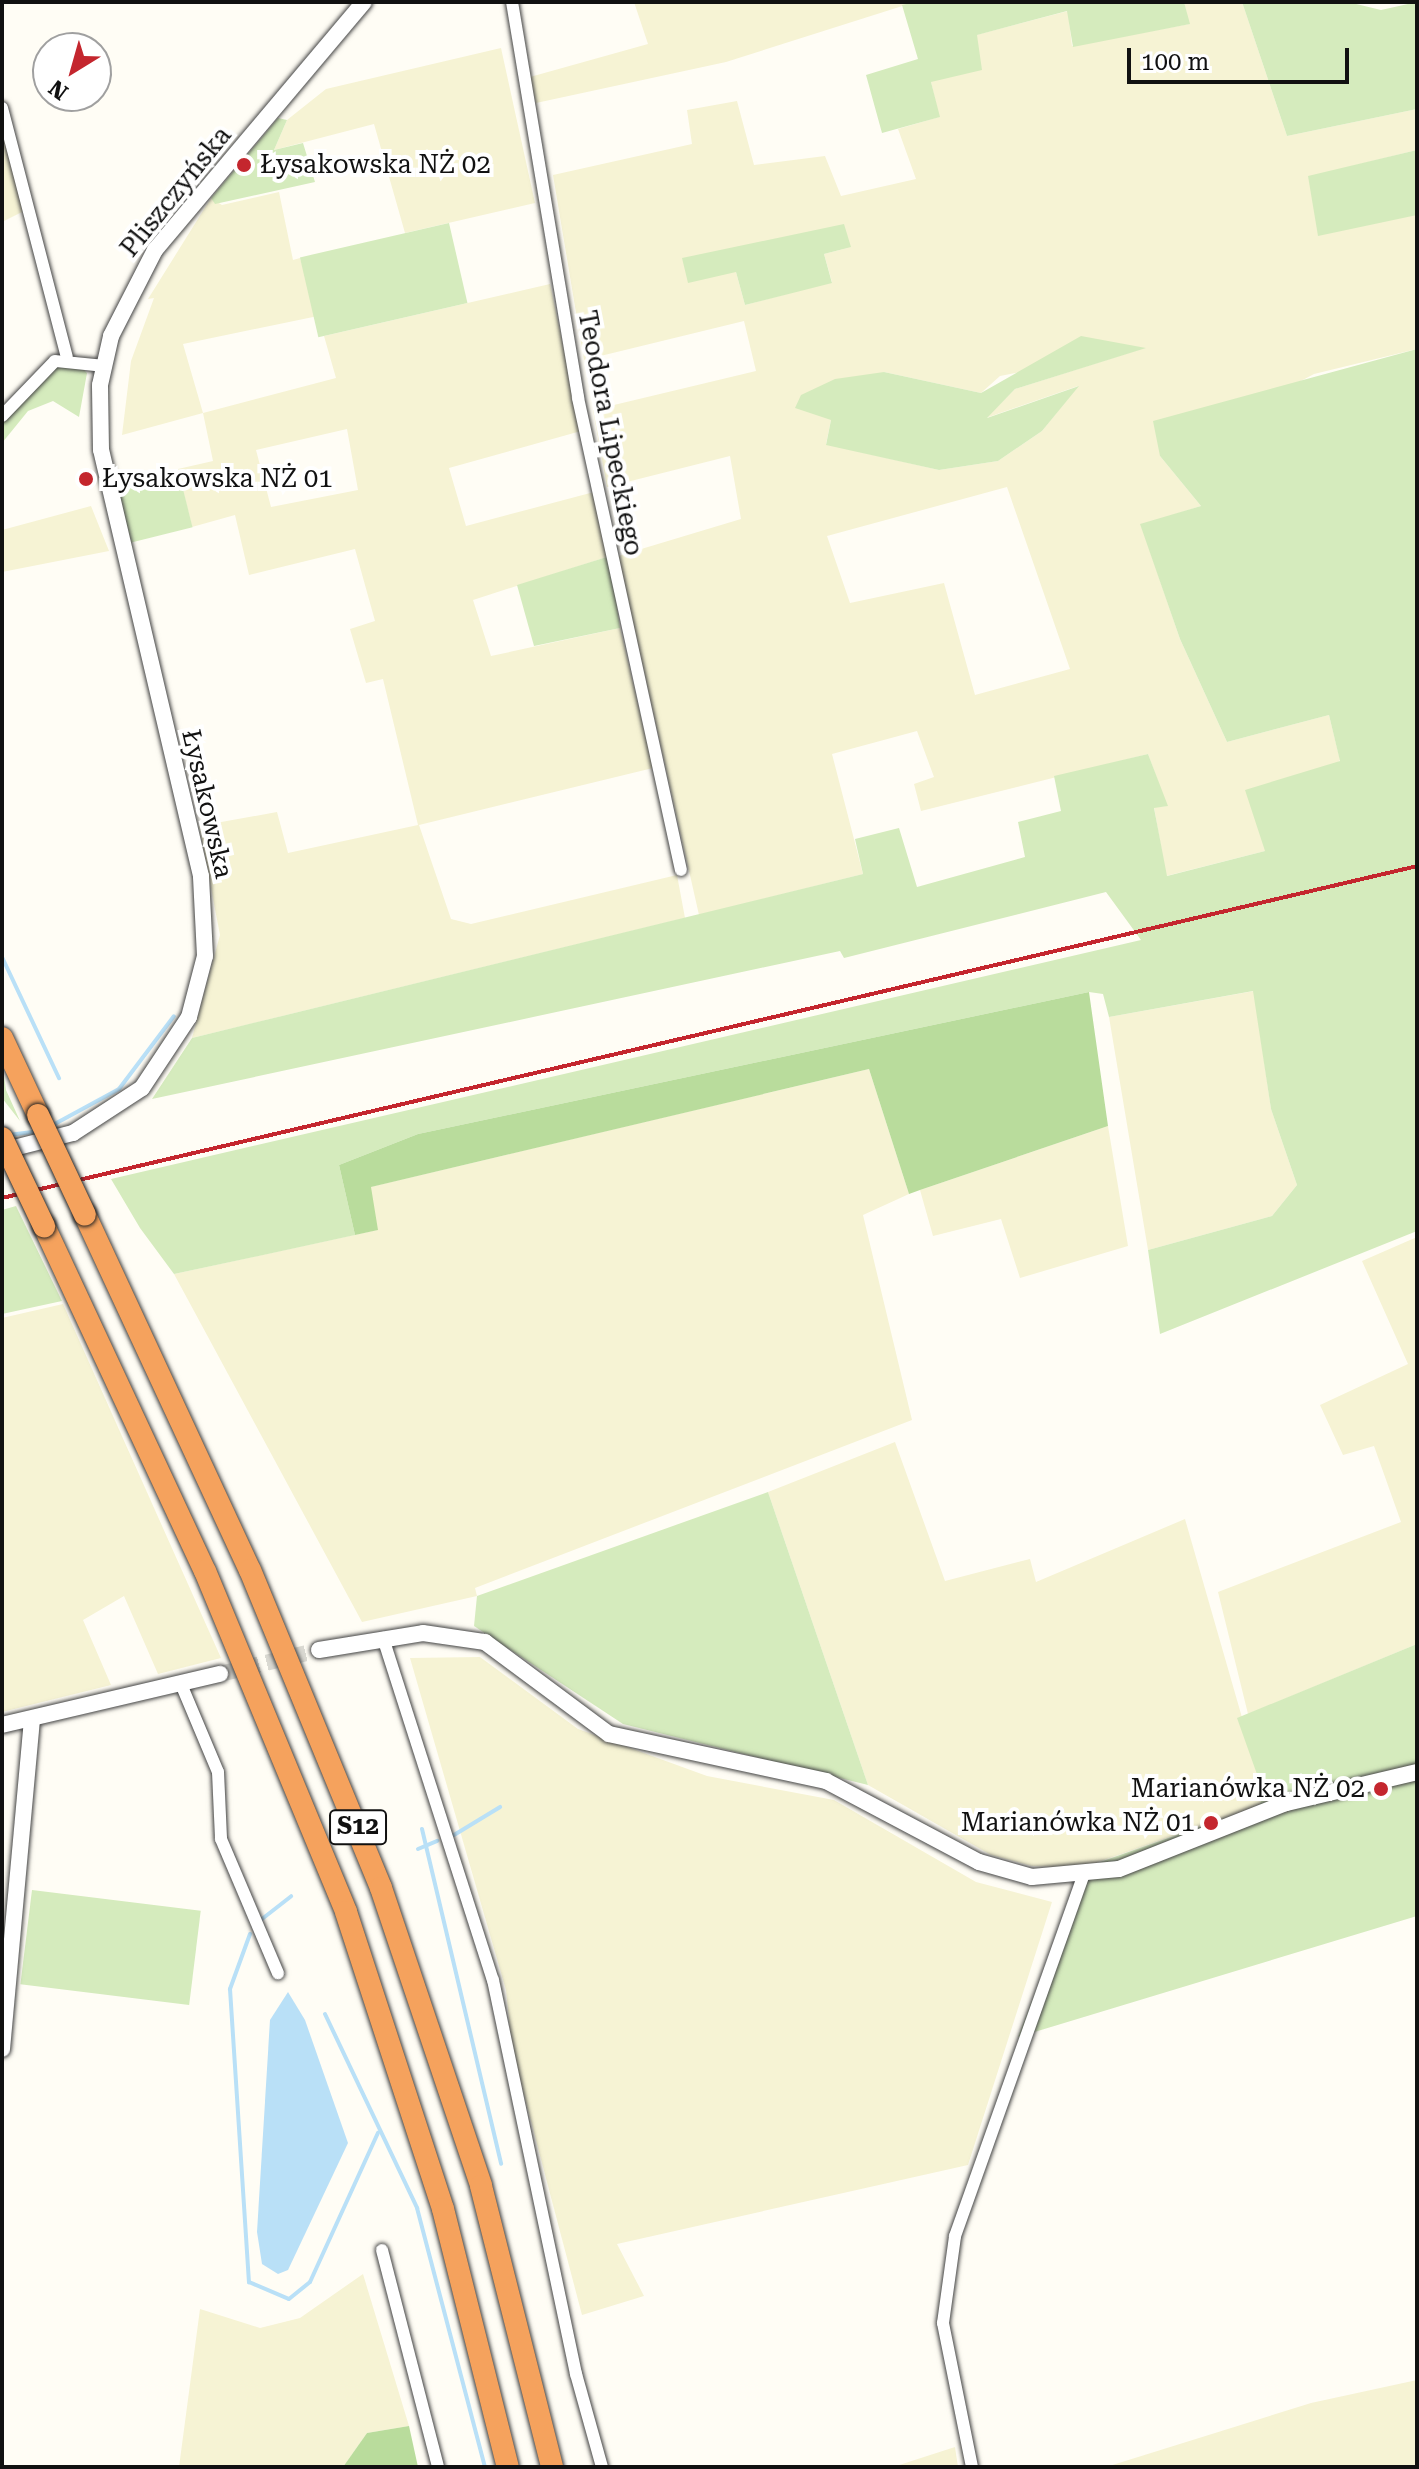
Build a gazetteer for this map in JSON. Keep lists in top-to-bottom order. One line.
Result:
{"streets":{"highway":["S12"],"street":["Pliszczyńska","Teodora Lipeckiego","Łysakowska"]},"crossings":[["Pliszczyńska","Łysakowska"]],"places":["Łysakowska NŻ 02","Łysakowska NŻ 01","Marianówka NŻ 02","Marianówka NŻ 01"],"scale_bar":"100 m","north":"bottom left"}
